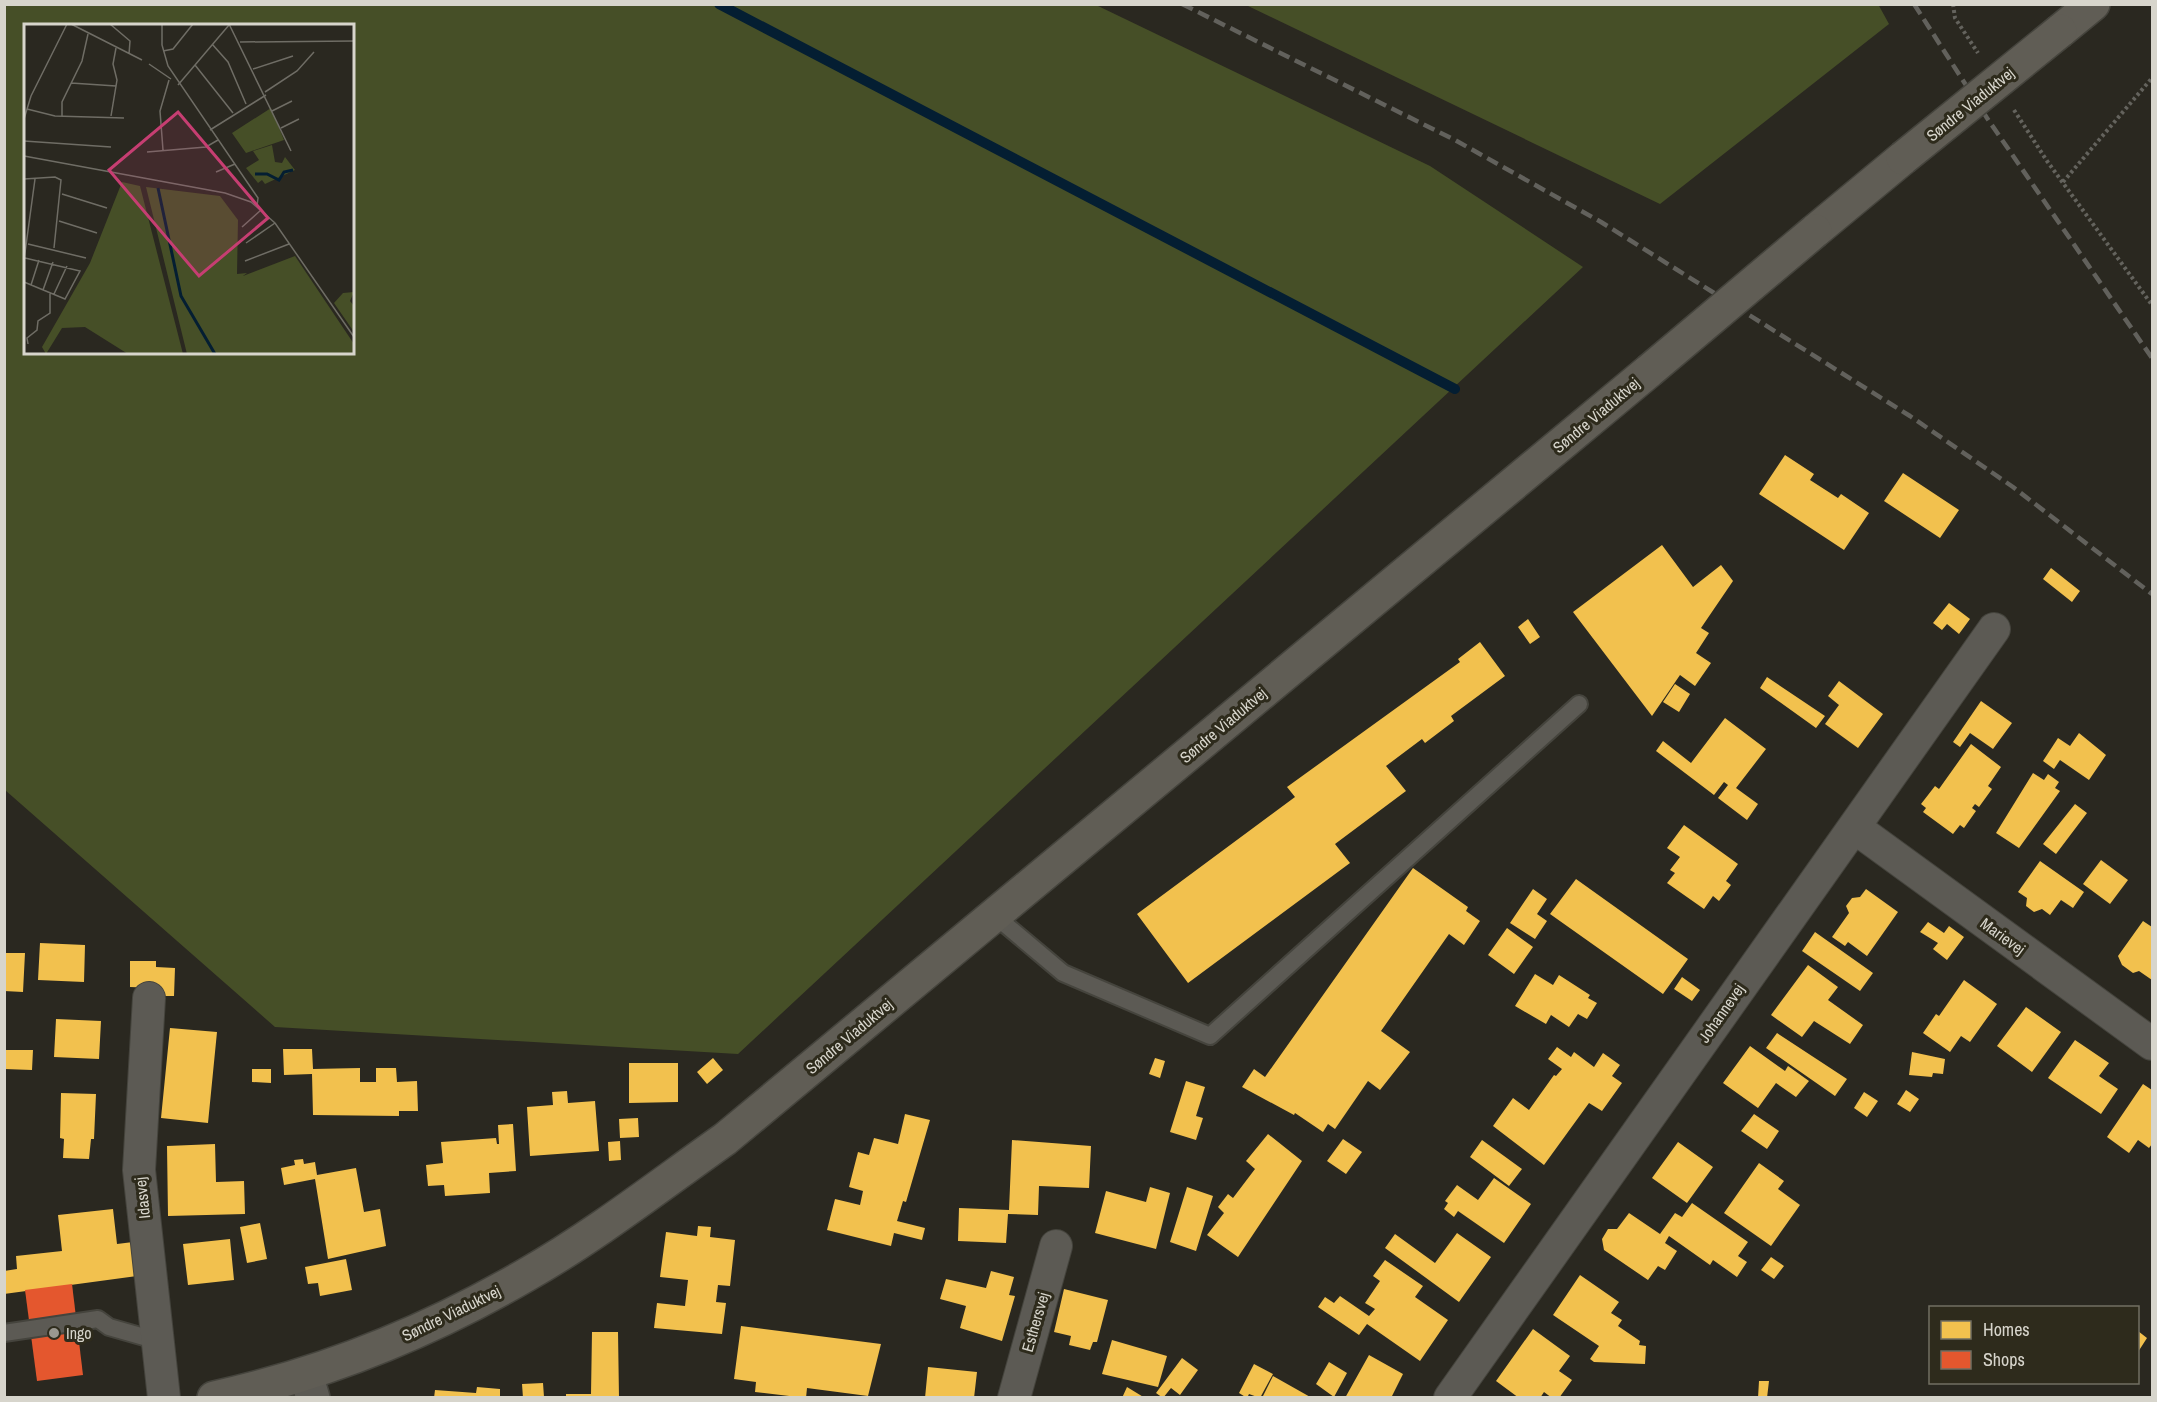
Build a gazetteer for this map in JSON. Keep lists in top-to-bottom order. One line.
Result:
{"streets":{"main road":["Søndre Viaduktvej"],"street":["Marievej","Johannevej","Idasvej","Esthersvej"]},"crossings":[["Marievej","Johannevej"]],"places":["Ingo"],"legend":["Homes","Shops"]}
